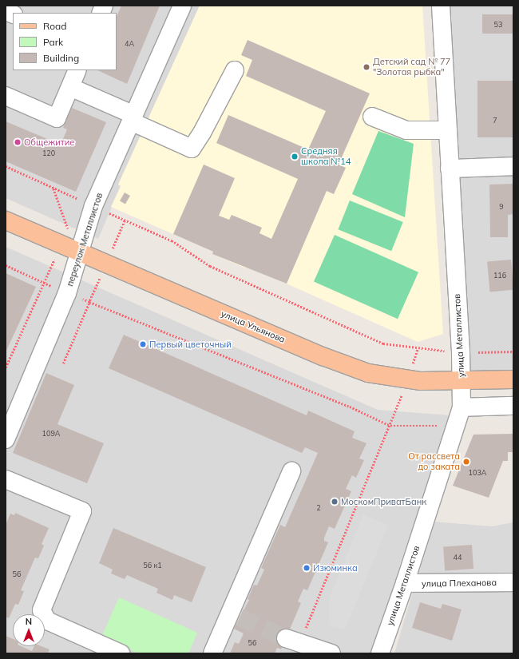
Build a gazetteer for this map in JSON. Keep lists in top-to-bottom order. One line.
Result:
{"streets":{"main road":["улица Ульянова"],"street":["переулок Металлистов","улица Металлистов","улица Плеханова"]},"crossings":[["переулок Металлистов","улица Ульянова"],["улица Ульянова","улица Металлистов"],["улица Металлистов","улица Плеханова"]],"places":["Детский сад № 77 \"Золотая рыбка\"","Общежитие","Средняя школа №14","Первый цветочный","От рассвета до заката","МоскомПриватБанк","Изюминка"],"house_numbers":["53","4А","7","120","9","116","109А","103А","2","44","56 к1","56","56"],"legend":["Road","Park","Building"],"north":"top"}
